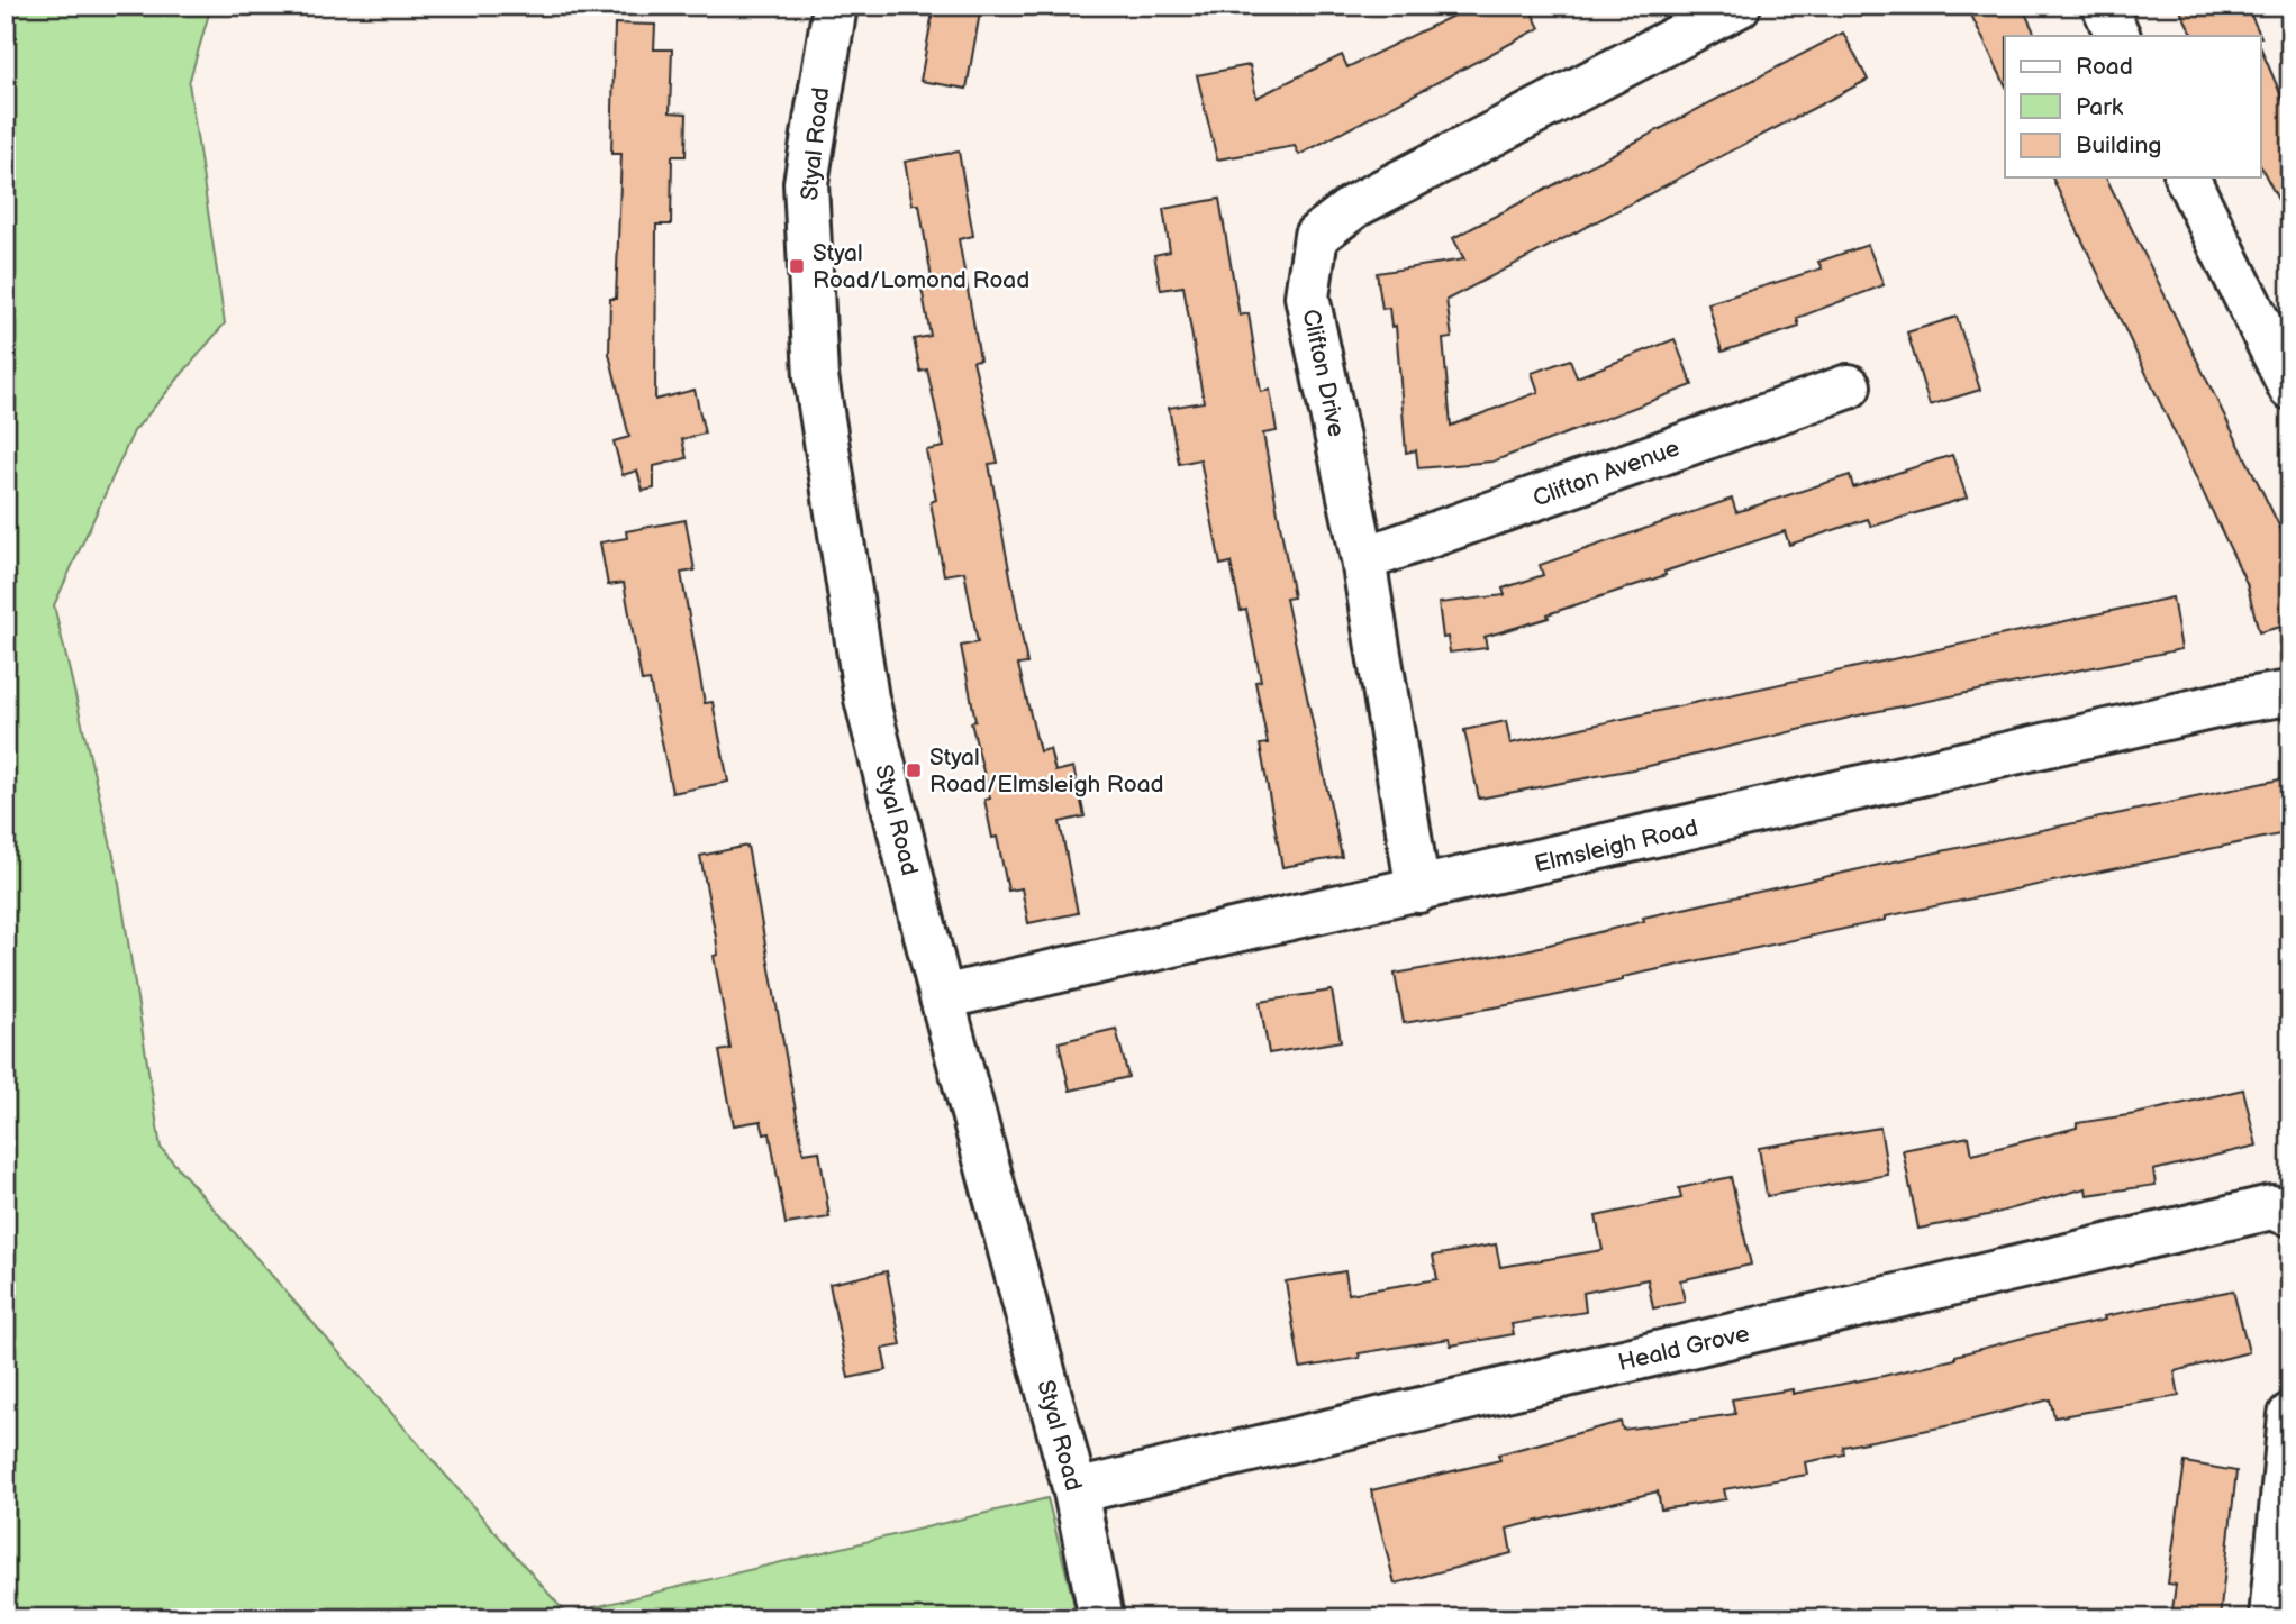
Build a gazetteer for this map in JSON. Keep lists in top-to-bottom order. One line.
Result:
{"streets":{"street":["Styal Road","Clifton Drive","Clifton Avenue","Elmsleigh Road","Heald Grove"]},"crossings":[["Styal Road","Elmsleigh Road"],["Styal Road","Heald Grove"],["Clifton Drive","Clifton Avenue"],["Clifton Drive","Elmsleigh Road"]],"places":{"transit":["Styal Road/Lomond Road","Styal Road/Elmsleigh Road"]},"legend":["Road","Park","Building"]}
